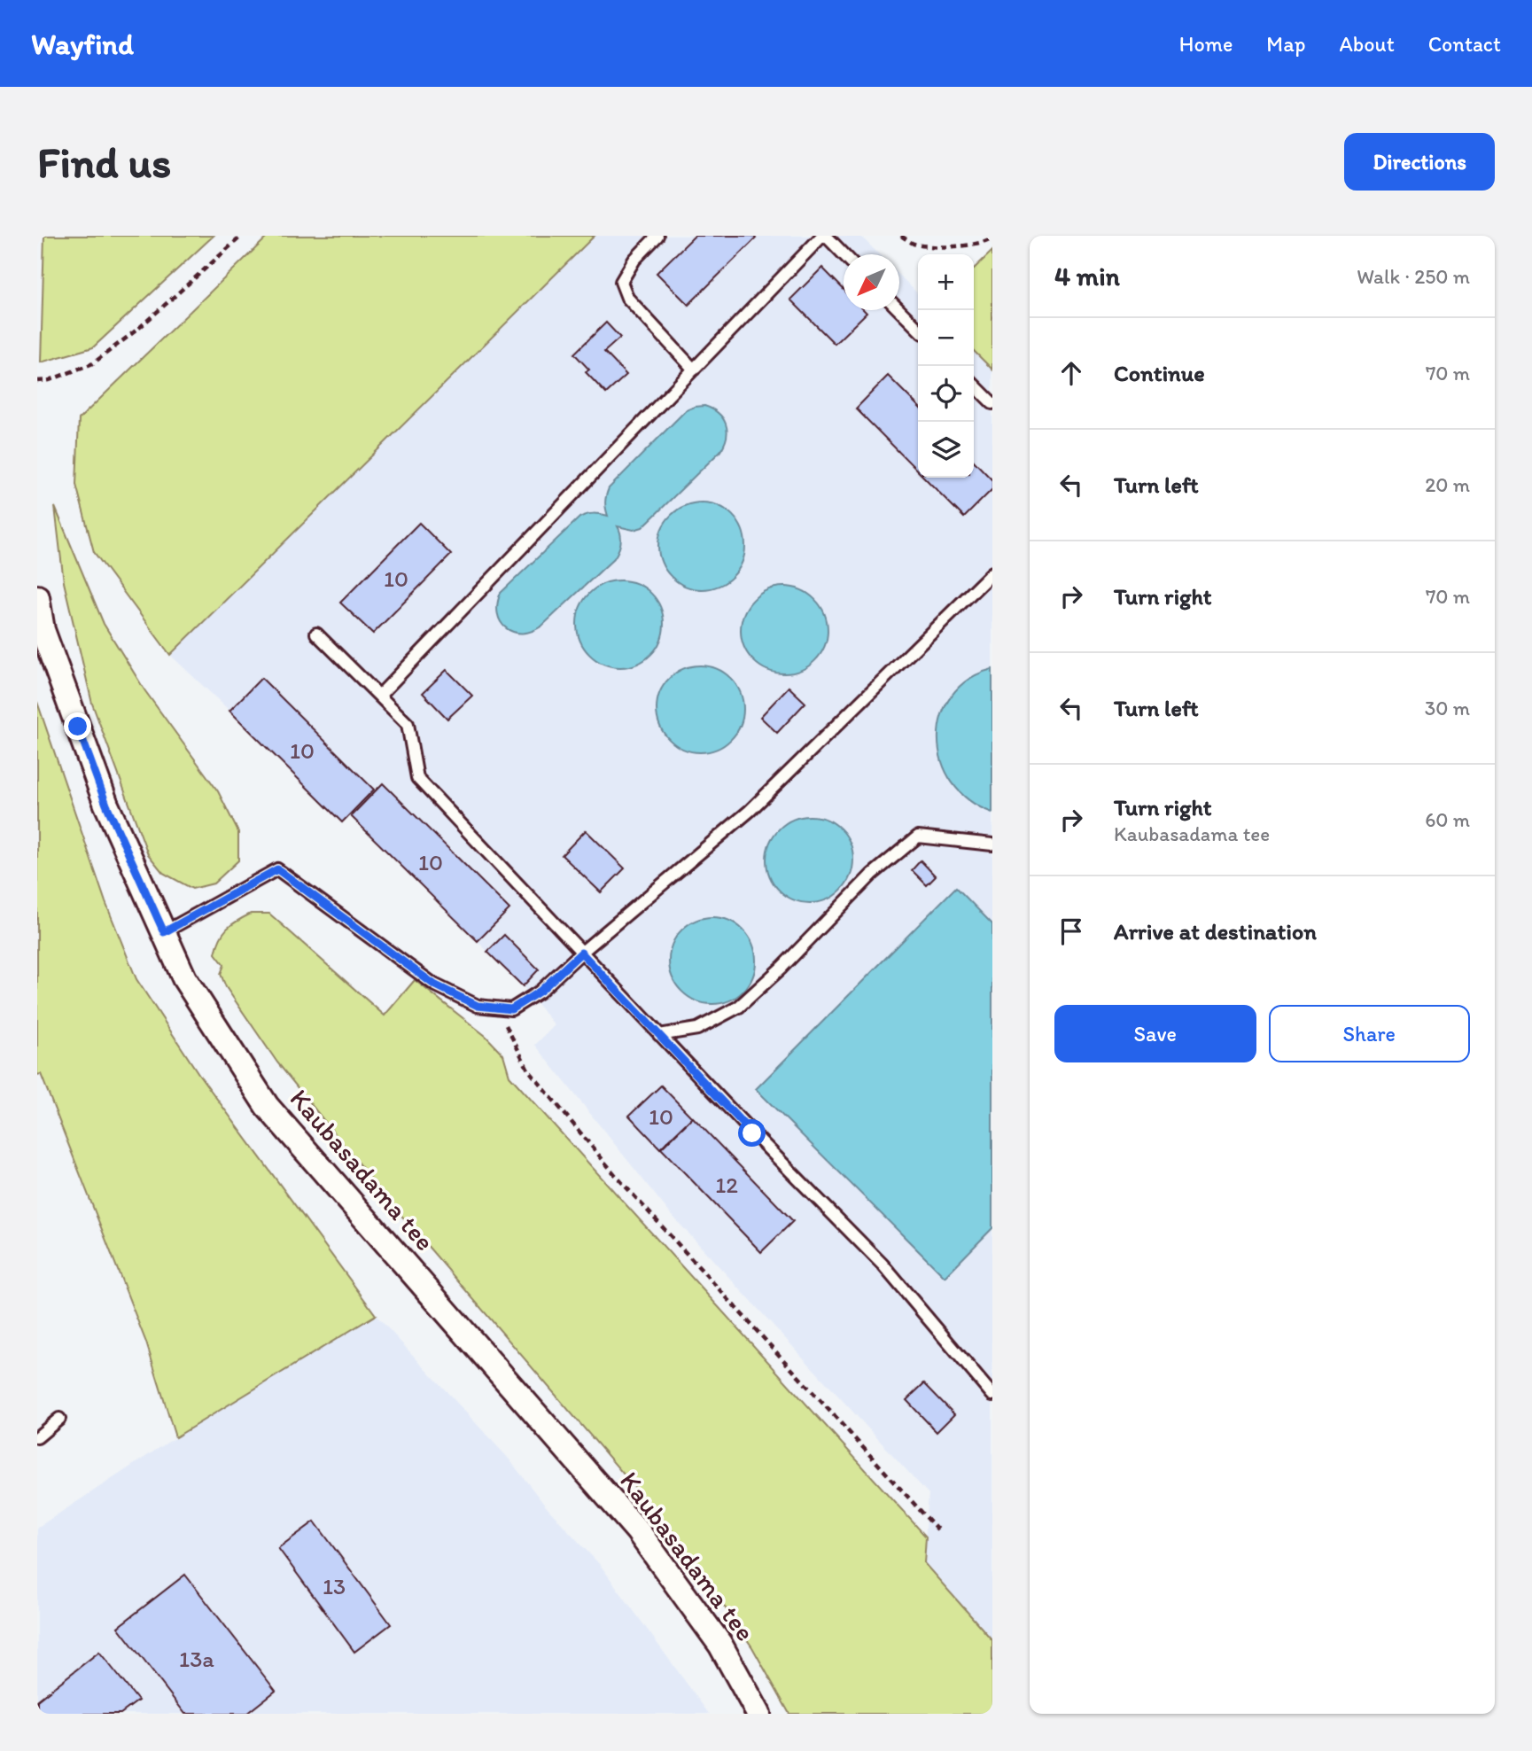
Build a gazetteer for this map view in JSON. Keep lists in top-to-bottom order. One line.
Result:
{"streets":{"street":["Kaubasadama tee"]},"house_numbers":["10","10","10","10","12","13","13a"],"north":"bottom left","page":{"header":"Wayfind","nav":["Home","Map","About","Contact"],"buttons":["Directions",["Save","Share"]],"title":"Find us","heading":["4 min","Walk · 250 m"],"map_buttons":["+","−"],"list":[["Continue","70 m"],["Turn left","20 m"],["Turn right","70 m"],["Turn left","30 m"],["Turn right","Kaubasadama tee","60 m"],"Arrive at destination"]}}
